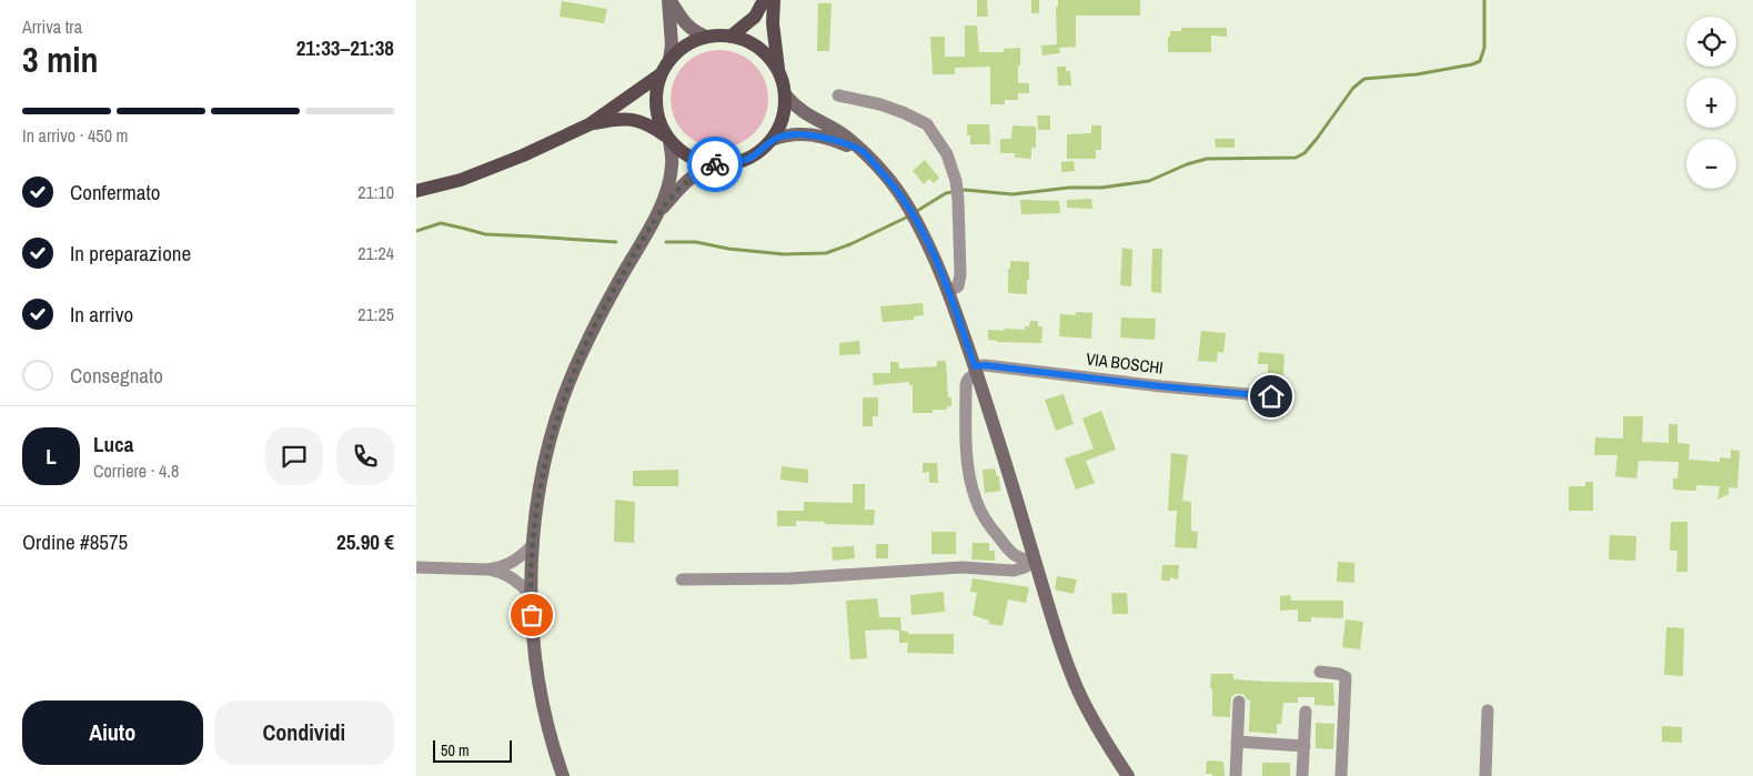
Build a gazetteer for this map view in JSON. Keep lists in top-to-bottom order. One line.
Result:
{"streets":{"street":["VIA BOSCHI"]},"scale_bar":"50 m","page":{"heading":["3 min","Arriva tra","21:33–21:38"],"panel":["Luca","Corriere · 4.8","Ordine #8575","25.90 €"],"map_buttons":["+","−"],"bar":"In arrivo · 450 m","list":[["Confermato","21:10"],["In preparazione","21:24"],["In arrivo","21:25"],"Consegnato"],"round":"L","buttons":["Aiuto","Condividi"],"scale":"50 m"}}
